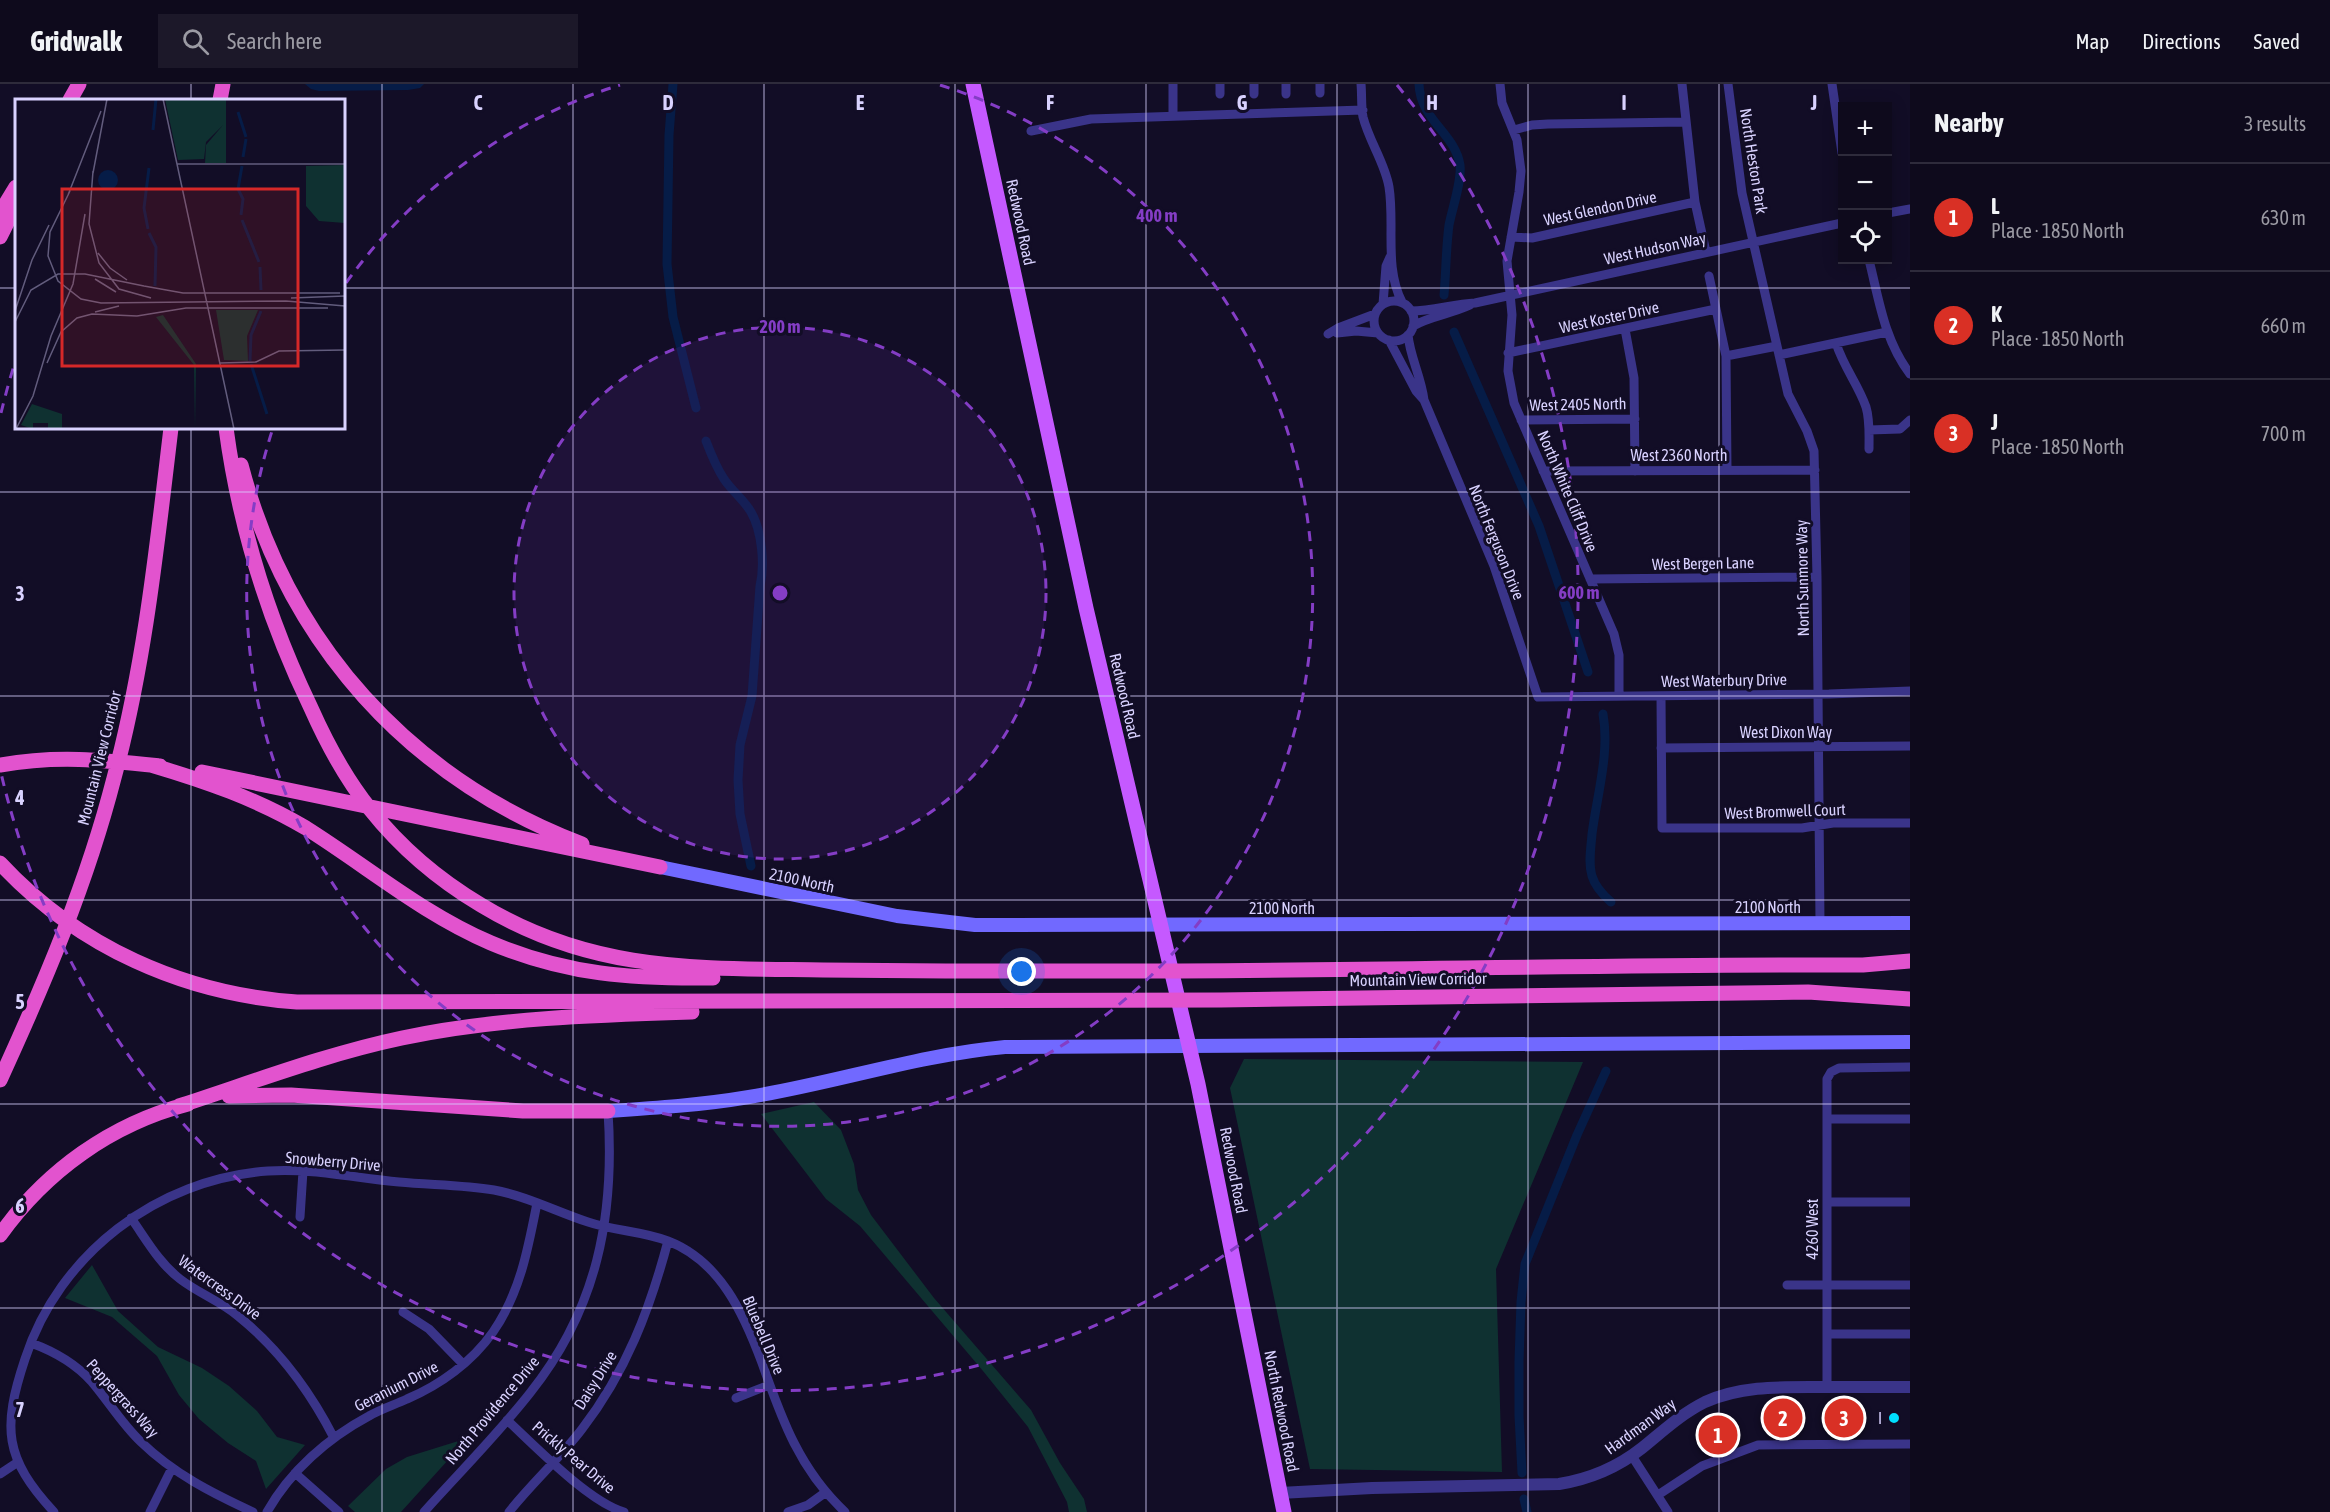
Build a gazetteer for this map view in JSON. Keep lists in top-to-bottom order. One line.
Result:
{"streets":{"highway":["Mountain View Corridor"],"main road":["Redwood Road","2100 North","North Redwood Road"],"street":["North Heston Park","West Glendon Drive","West Hudson Way","West Koster Drive","West 2405 North","West 2360 North","North White Cliff Drive","North Ferguson Drive","West Bergen Lane","North Sunmore Way","West Waterbury Drive","West Dixon Way","West Bromwell Court","Snowberry Drive","4260 West","Watercress Drive","Bluebell Drive","Daisy Drive","Geranium Drive","Peppergrass Way","North Providence Drive","Hardman Way","Prickly Pear Drive"]},"crossings":[["North Heston Park","West Hudson Way"],["North Heston Park","North Sunmore Way"],["West Glendon Drive","North White Cliff Drive"],["Redwood Road","2100 North"],["Redwood Road","North Redwood Road"],["West Hudson Way","North White Cliff Drive"],["West Hudson Way","North Ferguson Drive"],["West Hudson Way","North Sunmore Way"],["West Koster Drive","North White Cliff Drive"],["West 2405 North","North White Cliff Drive"],["West 2360 North","North White Cliff Drive"],["West 2360 North","North Sunmore Way"],["North White Cliff Drive","West Bergen Lane"],["North White Cliff Drive","West Waterbury Drive"],["North Ferguson Drive","West Waterbury Drive"],["West Bergen Lane","North Sunmore Way"],["North Sunmore Way","West Waterbury Drive"],["North Sunmore Way","West Dixon Way"],["North Sunmore Way","West Bromwell Court"],["North Sunmore Way","2100 North"],["West Dixon Way","West Bromwell Court"],["Snowberry Drive","Watercress Drive"],["Snowberry Drive","Bluebell Drive"],["Snowberry Drive","Geranium Drive"],["Snowberry Drive","Peppergrass Way"],["Snowberry Drive","North Providence Drive"],["4260 West","Hardman Way"],["Watercress Drive","Geranium Drive"],["Bluebell Drive","Daisy Drive"],["Bluebell Drive","North Providence Drive"],["Daisy Drive","Prickly Pear Drive"],["North Providence Drive","Prickly Pear Drive"],["North Redwood Road","Hardman Way"]],"places":["I"],"page":{"header":"Gridwalk","search":"Search here","nav":["Map","Directions","Saved"],"heading":["Nearby","3 results"],"map_buttons":["+","−"],"list":[{"mark":"1","name":"L","note":"Place · 1850 North","value":"630 m"},{"mark":"2","name":"K","note":"Place · 1850 North","value":"660 m"},{"mark":"3","name":"J","note":"Place · 1850 North","value":"700 m"}],"pins":["2","3","1"]},"grid":{"columns":["C","D","E","F","G","H","I","J"],"rows":["3","4","5","6","7"]},"rings":["400 m","200 m","600 m"]}
